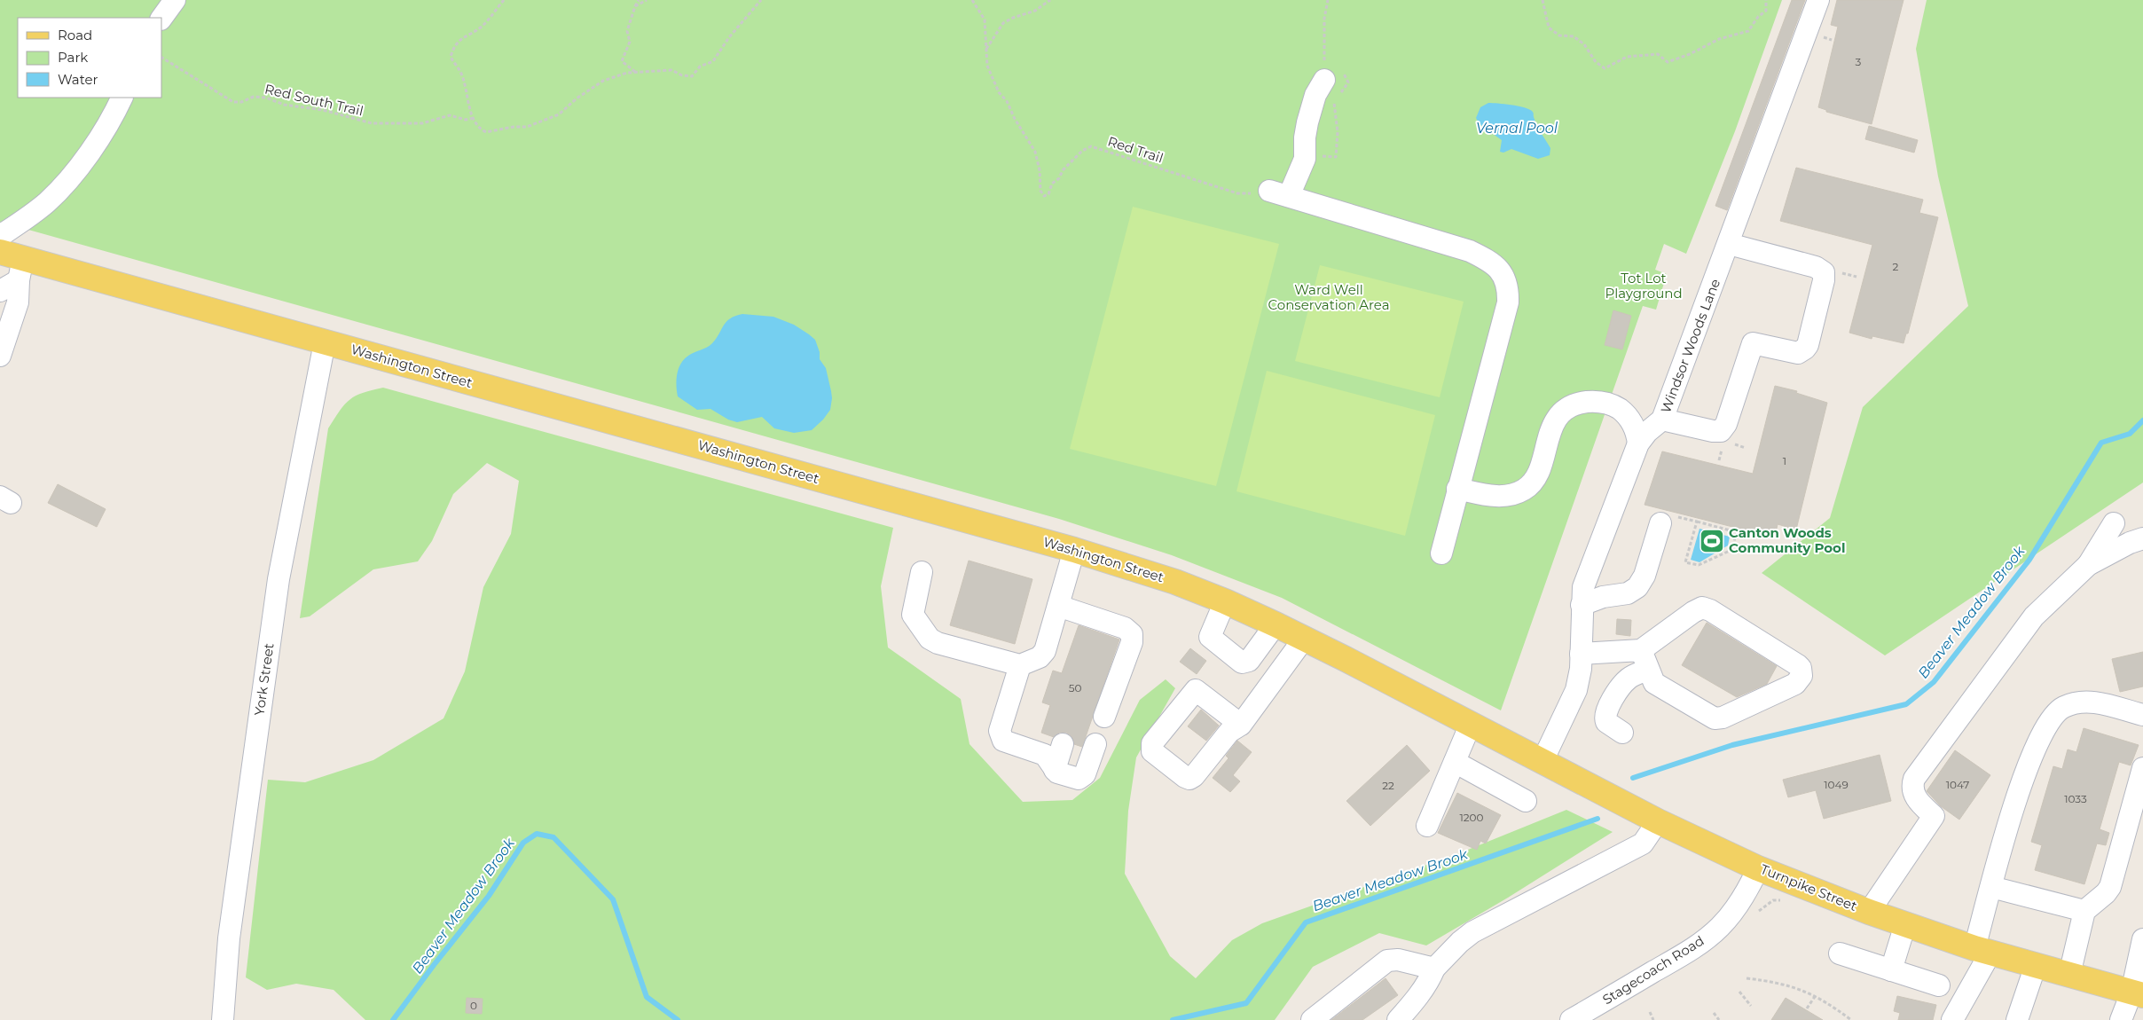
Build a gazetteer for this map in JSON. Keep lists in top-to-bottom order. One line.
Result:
{"streets":{"main road":["Washington Street","Turnpike Street"],"street":["Windsor Woods Lane","York Street","Stagecoach Road"],"path":["Red South Trail","Red Trail"]},"crossings":[["Windsor Woods Lane","Turnpike Street"],["Washington Street","York Street"],["Washington Street","Turnpike Street"],["Turnpike Street","Stagecoach Road"]],"water":["Vernal Pool","Beaver Meadow Brook"],"parks":["Tot Lot Playground","Ward Well Conservation Area"],"places":{"sports":["Canton Woods Community Pool"]},"house_numbers":["3","2","1","50","1049","1047","22","1033","1200","0"],"legend":["Road","Park","Water"]}
